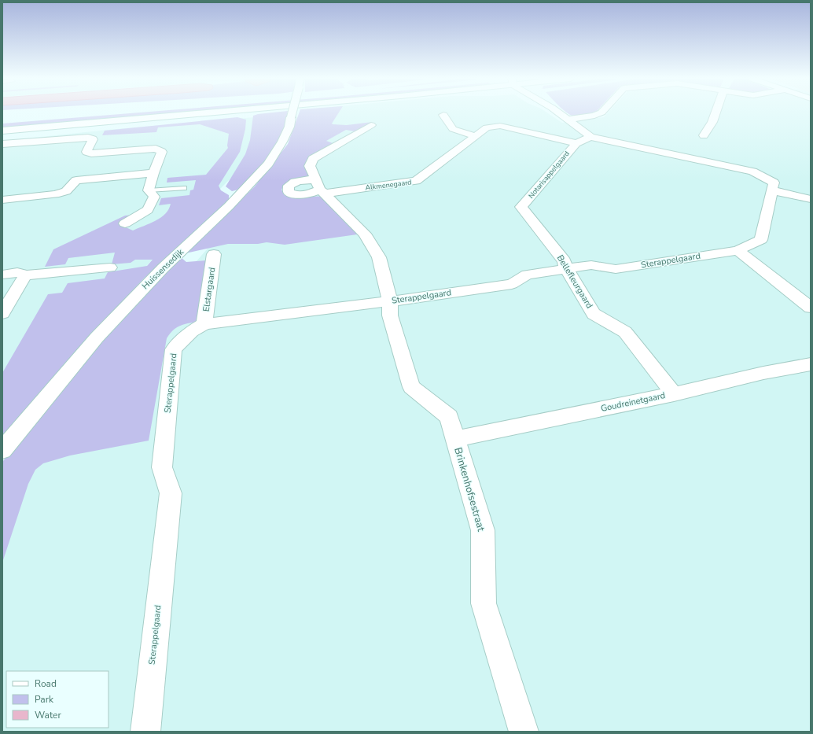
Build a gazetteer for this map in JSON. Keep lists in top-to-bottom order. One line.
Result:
{"streets":{"street":["Notarisappelgaard","Alkmenegaard","Sterappelgaard","Huissensedijk","Bellefleurgaard","Elstargaard","Goudreinetgaard","Brinkenhofsestraat"]},"crossings":[["Notarisappelgaard","Alkmenegaard"],["Notarisappelgaard","Bellefleurgaard"],["Sterappelgaard","Bellefleurgaard"],["Sterappelgaard","Elstargaard"],["Sterappelgaard","Brinkenhofsestraat"],["Bellefleurgaard","Goudreinetgaard"],["Goudreinetgaard","Brinkenhofsestraat"]],"legend":["Road","Park","Water"]}
